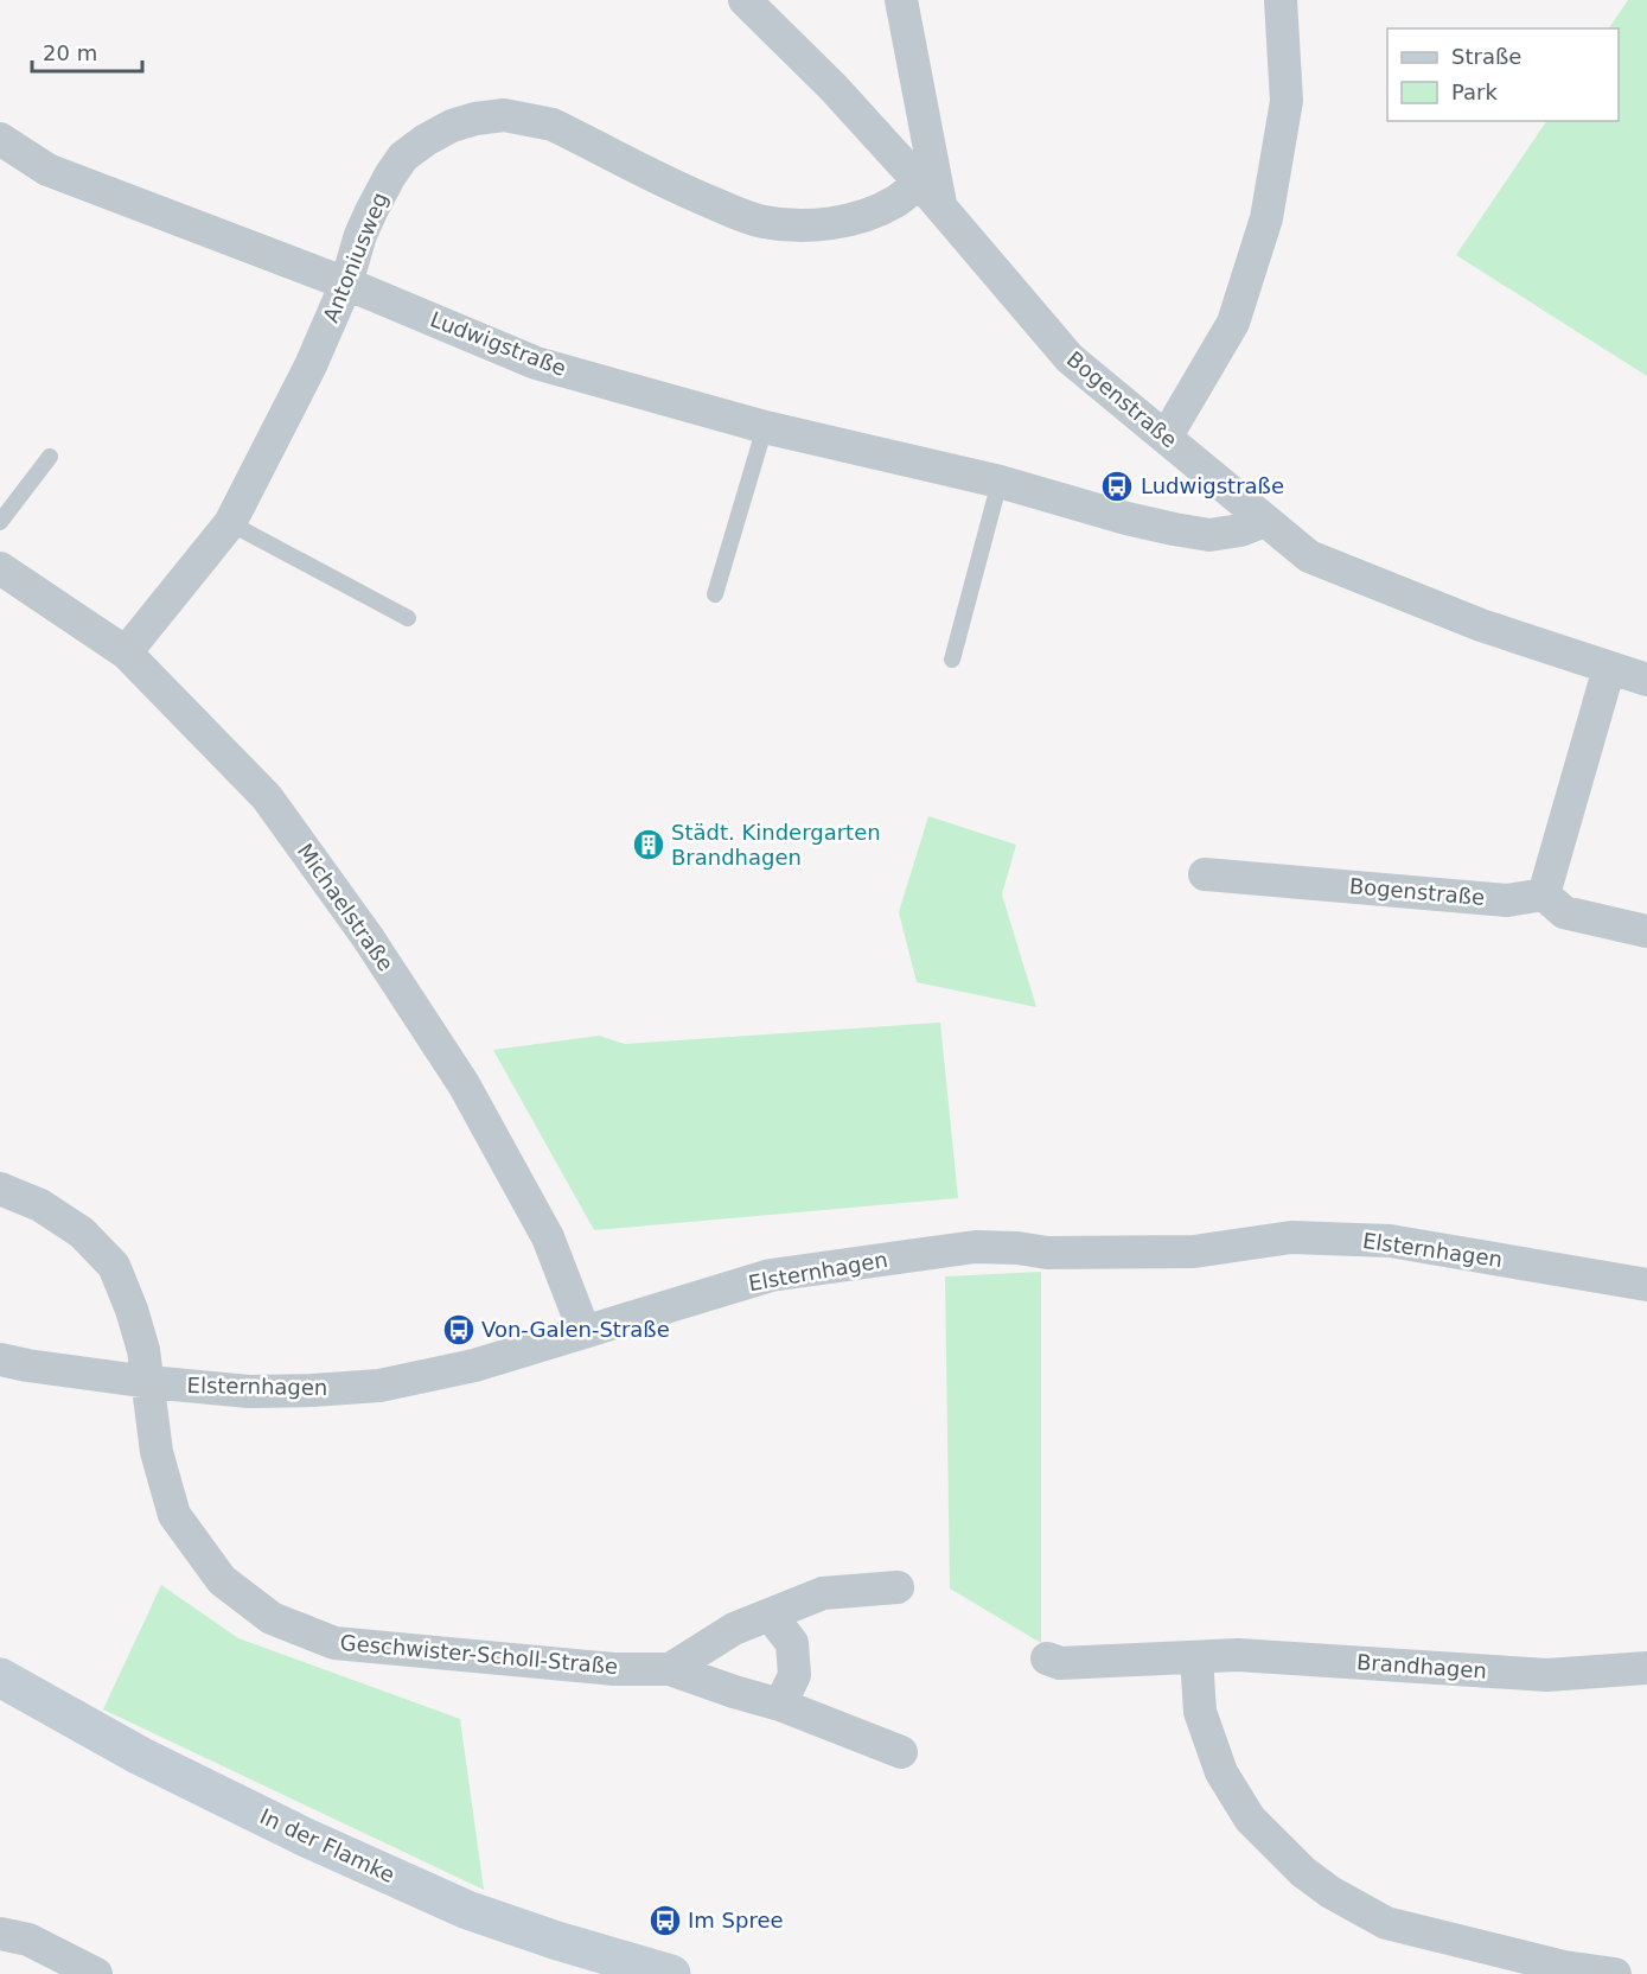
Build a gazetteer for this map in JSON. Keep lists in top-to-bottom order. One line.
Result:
{"streets":{"main road":["In der Flamke"],"street":["Antoniusweg","Ludwigstraße","Bogenstraße","Michaelstraße","Elsternhagen","Geschwister-Scholl-Straße","Brandhagen"]},"crossings":[["Antoniusweg","Ludwigstraße"],["Antoniusweg","Bogenstraße"],["Antoniusweg","Michaelstraße"],["Ludwigstraße","Bogenstraße"],["Michaelstraße","Elsternhagen"],["Elsternhagen","Geschwister-Scholl-Straße"]],"places":{"bus stop":["Ludwigstraße","Von-Galen-Straße","Im Spree"],"building":["Städt. Kindergarten Brandhagen"]},"legend":["Straße","Park"],"scale_bar":"20 m"}
